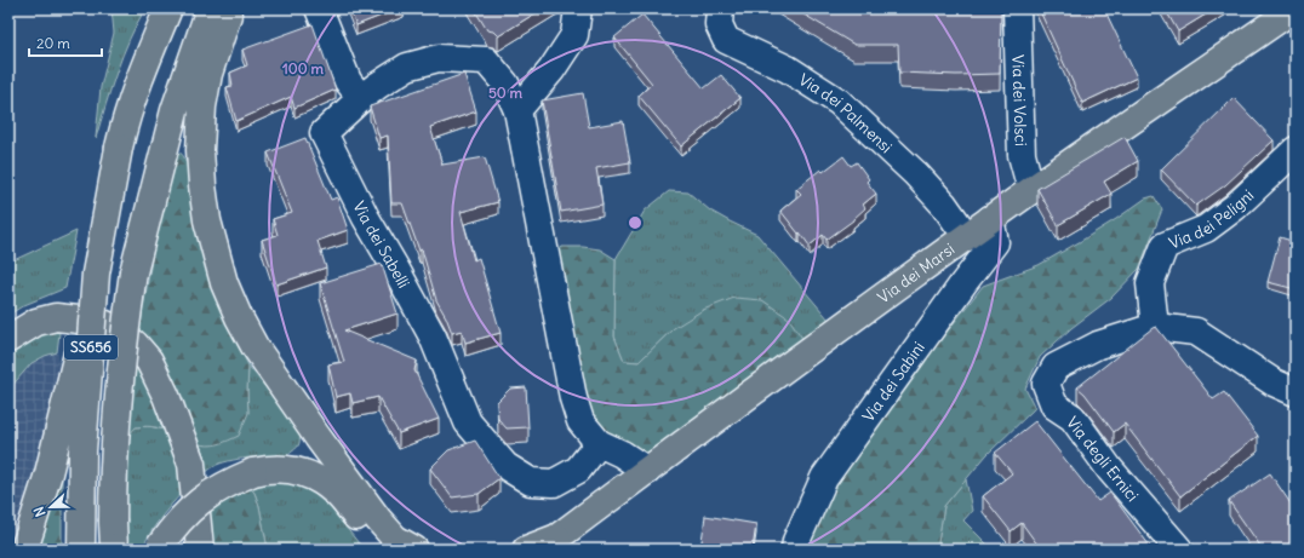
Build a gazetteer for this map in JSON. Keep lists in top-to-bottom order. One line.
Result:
{"streets":{"main road":["Via dei Marsi","SS656"],"street":["Via dei Volsci","Via dei Palmensi","Via dei Peligni","Via dei Sabelli","Via dei Sabini","Via degli Ernici"]},"crossings":[["Via dei Volsci","Via dei Marsi"],["Via dei Palmensi","Via dei Marsi"],["Via dei Peligni","Via degli Ernici"],["Via dei Sabelli","Via dei Marsi"],["Via dei Marsi","Via dei Sabini"]],"scale_bar":"20 m","north":"left","rings":["100 m","50 m"]}
